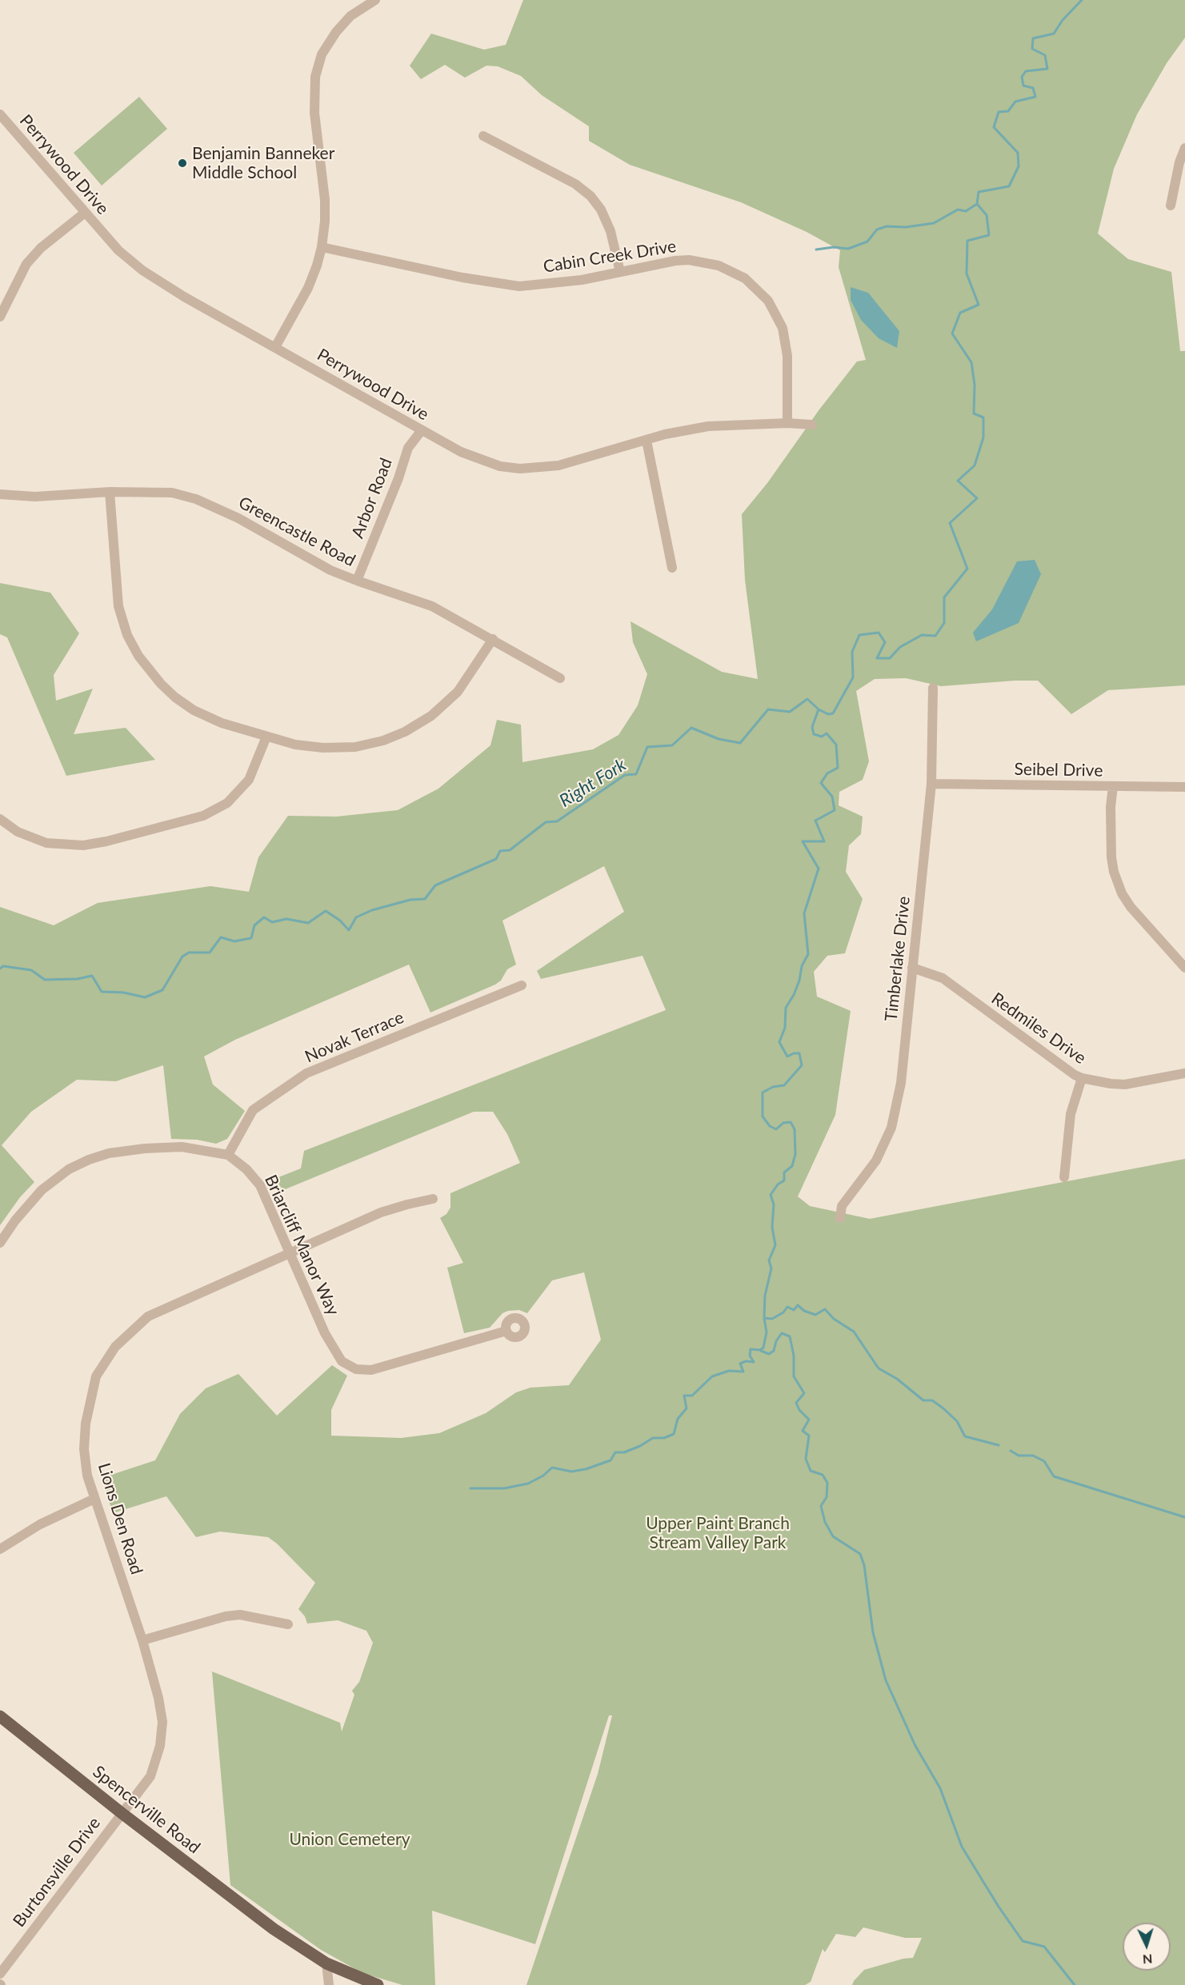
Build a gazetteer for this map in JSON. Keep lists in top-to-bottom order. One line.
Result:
{"streets":{"main road":["Spencerville Road"],"street":["Perrywood Drive","Cabin Creek Drive","Arbor Road","Greencastle Road","Seibel Drive","Timberlake Drive","Redmiles Drive","Novak Terrace","Briarcliff Manor Way","Lions Den Road","Burtonsville Drive"]},"crossings":[["Perrywood Drive","Cabin Creek Drive"],["Perrywood Drive","Arbor Road"],["Arbor Road","Greencastle Road"],["Seibel Drive","Timberlake Drive"],["Timberlake Drive","Redmiles Drive"],["Novak Terrace","Briarcliff Manor Way"],["Briarcliff Manor Way","Lions Den Road"],["Lions Den Road","Spencerville Road"],["Lions Den Road","Burtonsville Drive"],["Spencerville Road","Burtonsville Drive"]],"water":["Right Fork"],"parks":["Upper Paint Branch Stream Valley Park","Union Cemetery"],"places":["Benjamin Banneker Middle School"],"north":"bottom"}
